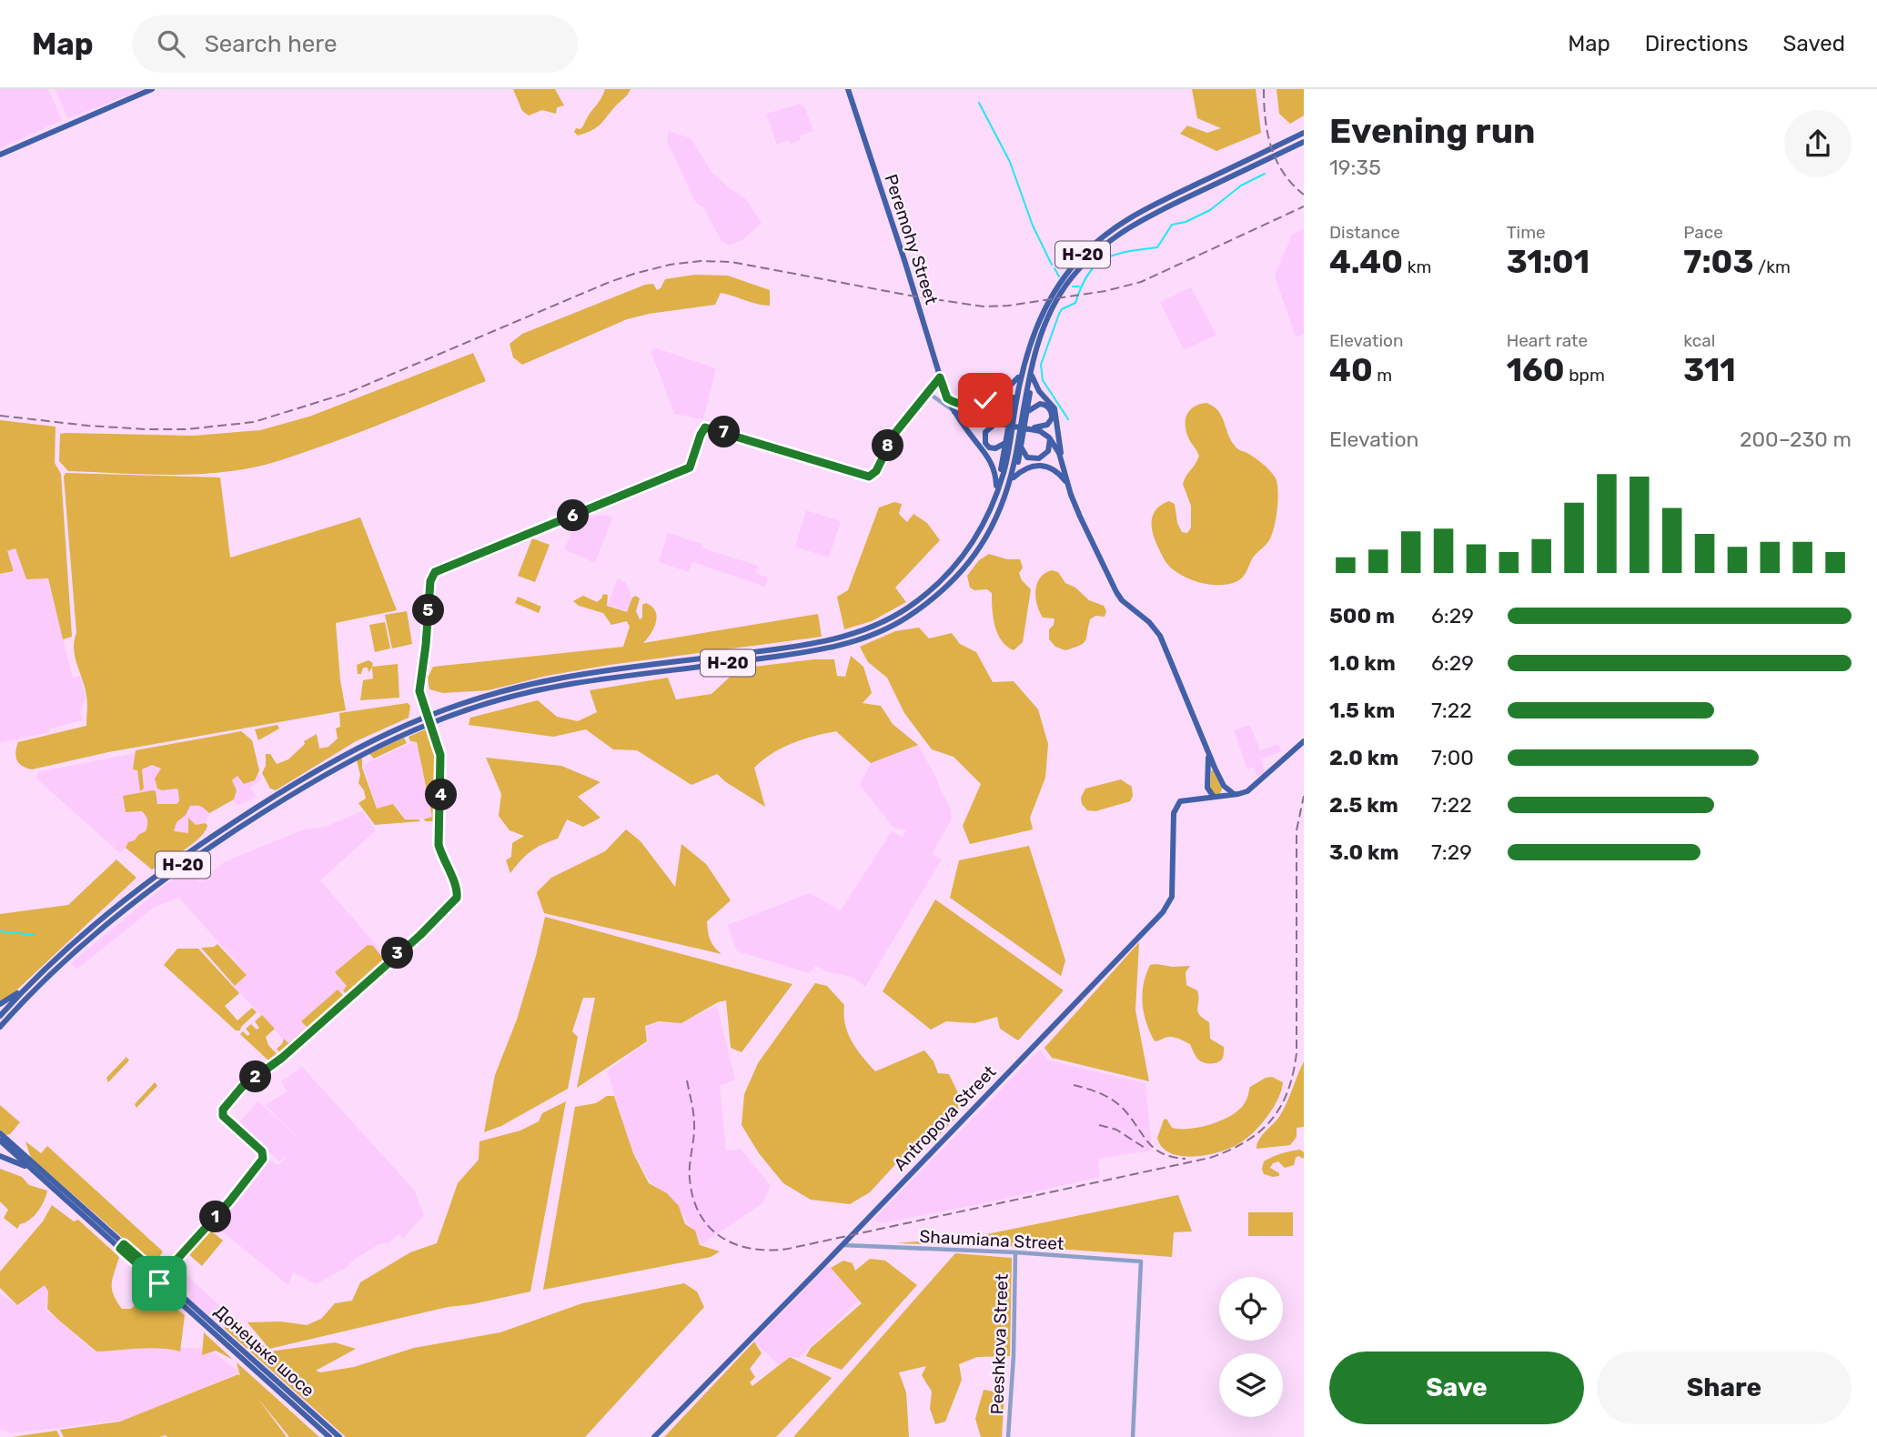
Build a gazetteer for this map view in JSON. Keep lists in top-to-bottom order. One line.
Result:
{"streets":{"main road":["Peremohy Street","Н-20","Antropova Street","Донецьке шосе"],"street":["Shaumiana Street","Peeshkova Street"]},"crossings":[["Peremohy Street","Н-20"],["Antropova Street","Shaumiana Street"],["Shaumiana Street","Peeshkova Street"]],"page":{"header":"Map","search":"Search here","nav":["Map","Directions","Saved"],"heading":["Evening run","19:35"],"stats":[["Distance","4.40 km"],["Time","31:01"],["Pace","7:03 /km"],["Elevation","40 m"],["Heart rate","160 bpm"],["kcal","311"]],"chart":["Elevation","200–230 m"],"pins":["7","8","6","5","4","3","2","1"],"list":[{"name":"500 m","note":"6:29"},{"name":"1.0 km","note":"6:29"},{"name":"1.5 km","note":"7:22"},{"name":"2.0 km","note":"7:00"},{"name":"2.5 km","note":"7:22"},{"name":"3.0 km","note":"7:29"}],"buttons":["Save","Share"]}}
